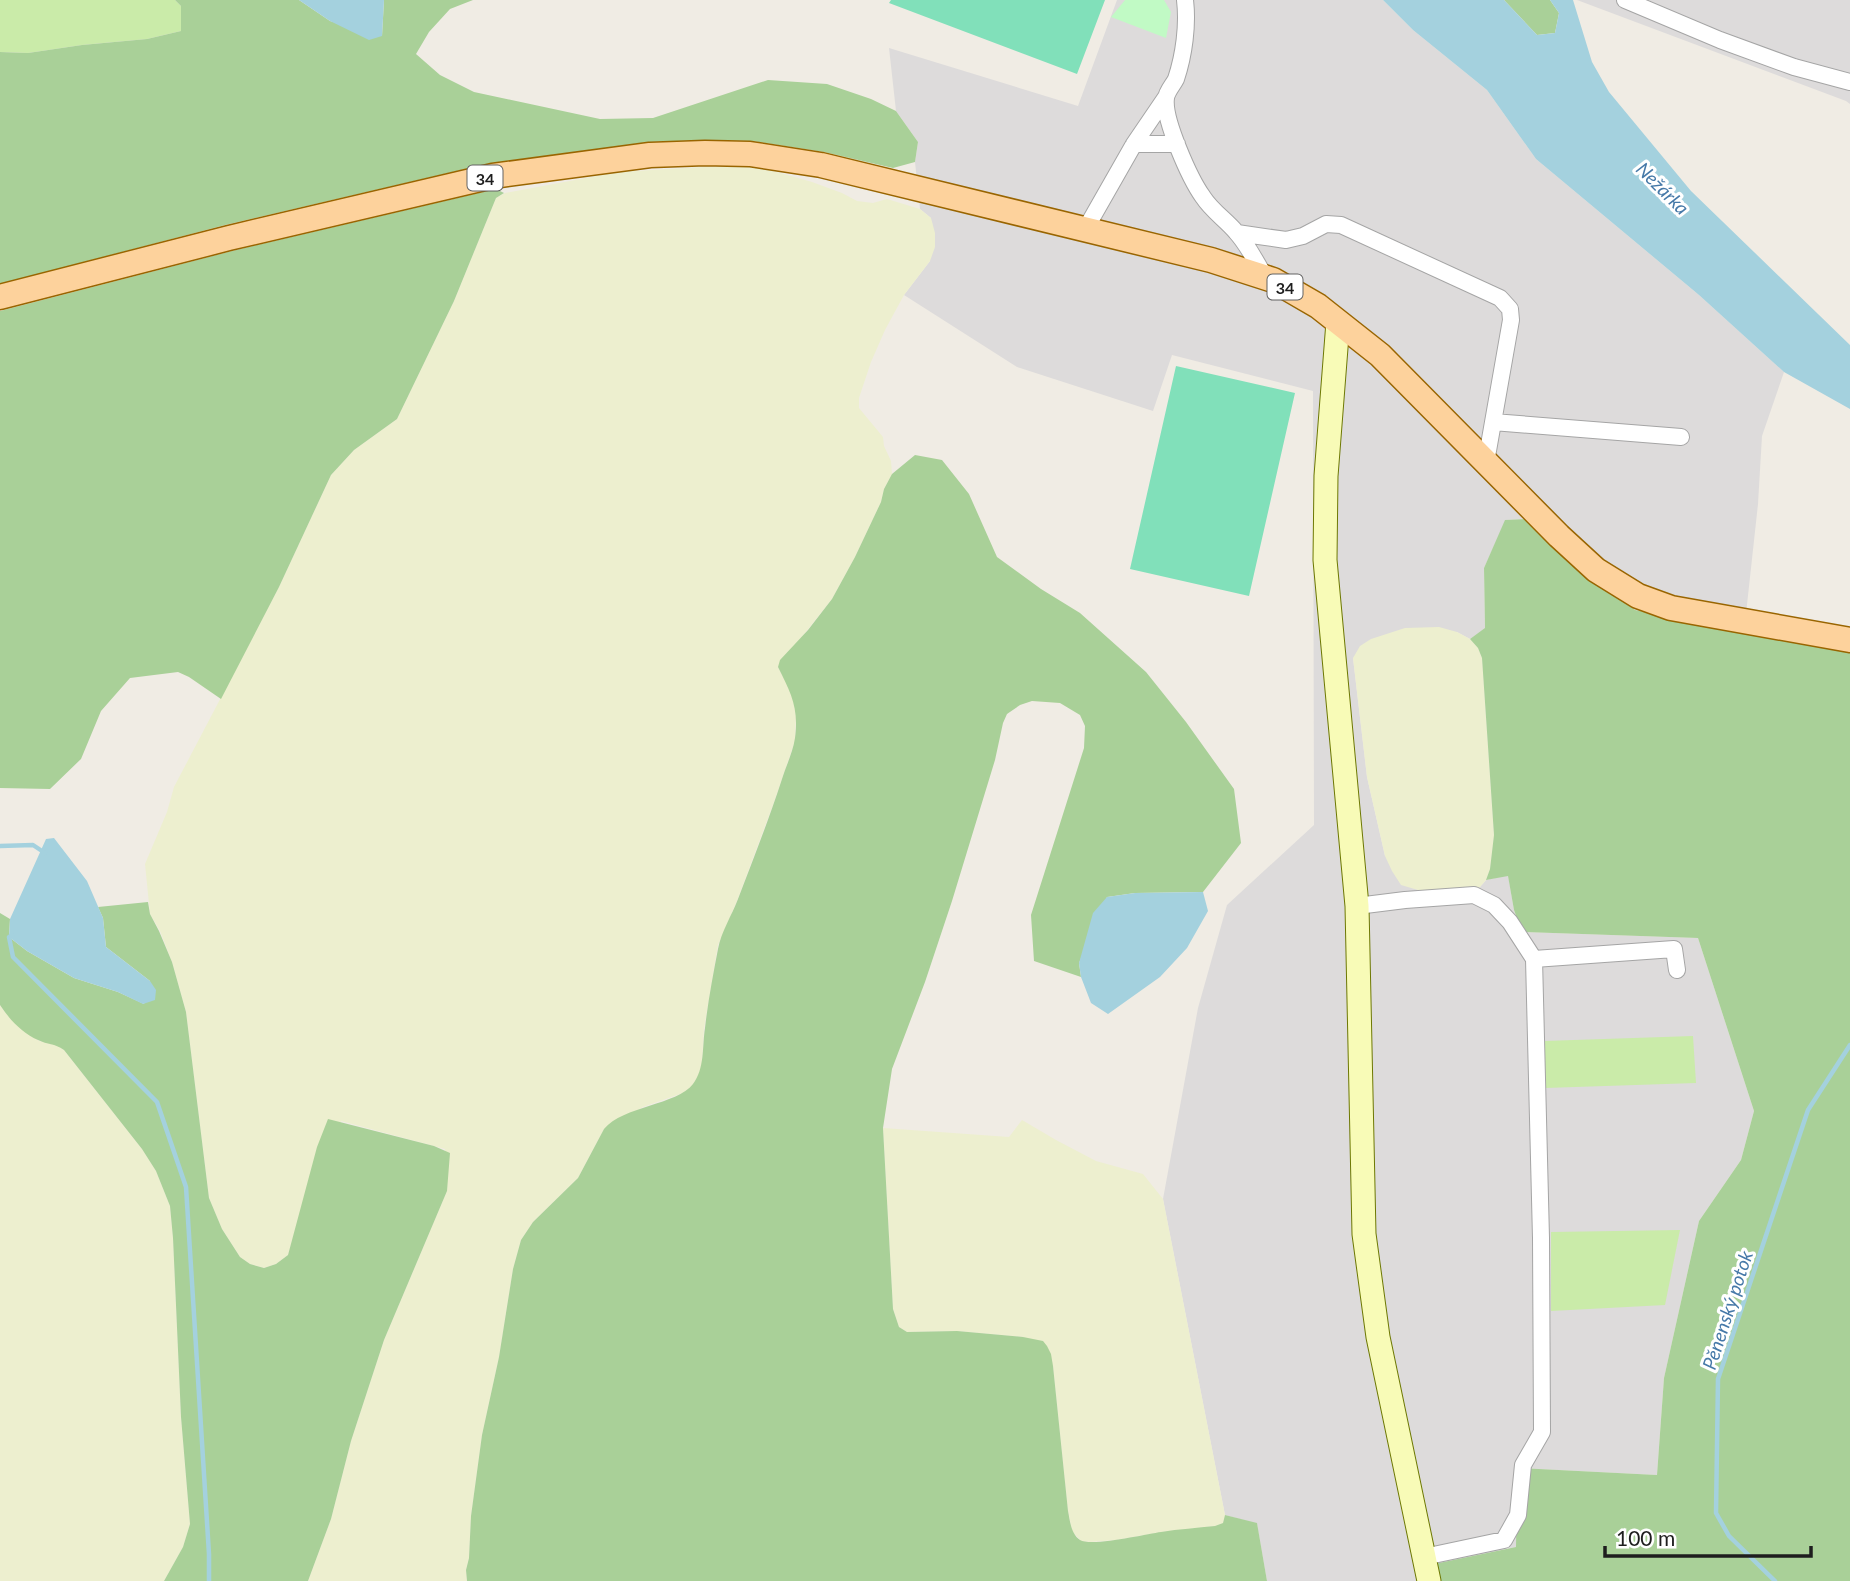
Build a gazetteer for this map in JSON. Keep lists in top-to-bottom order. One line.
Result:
{"streets":{"main road":["34"]},"water":["Nežárka","Pěnenský potok"],"scale_bar":"100 m"}
